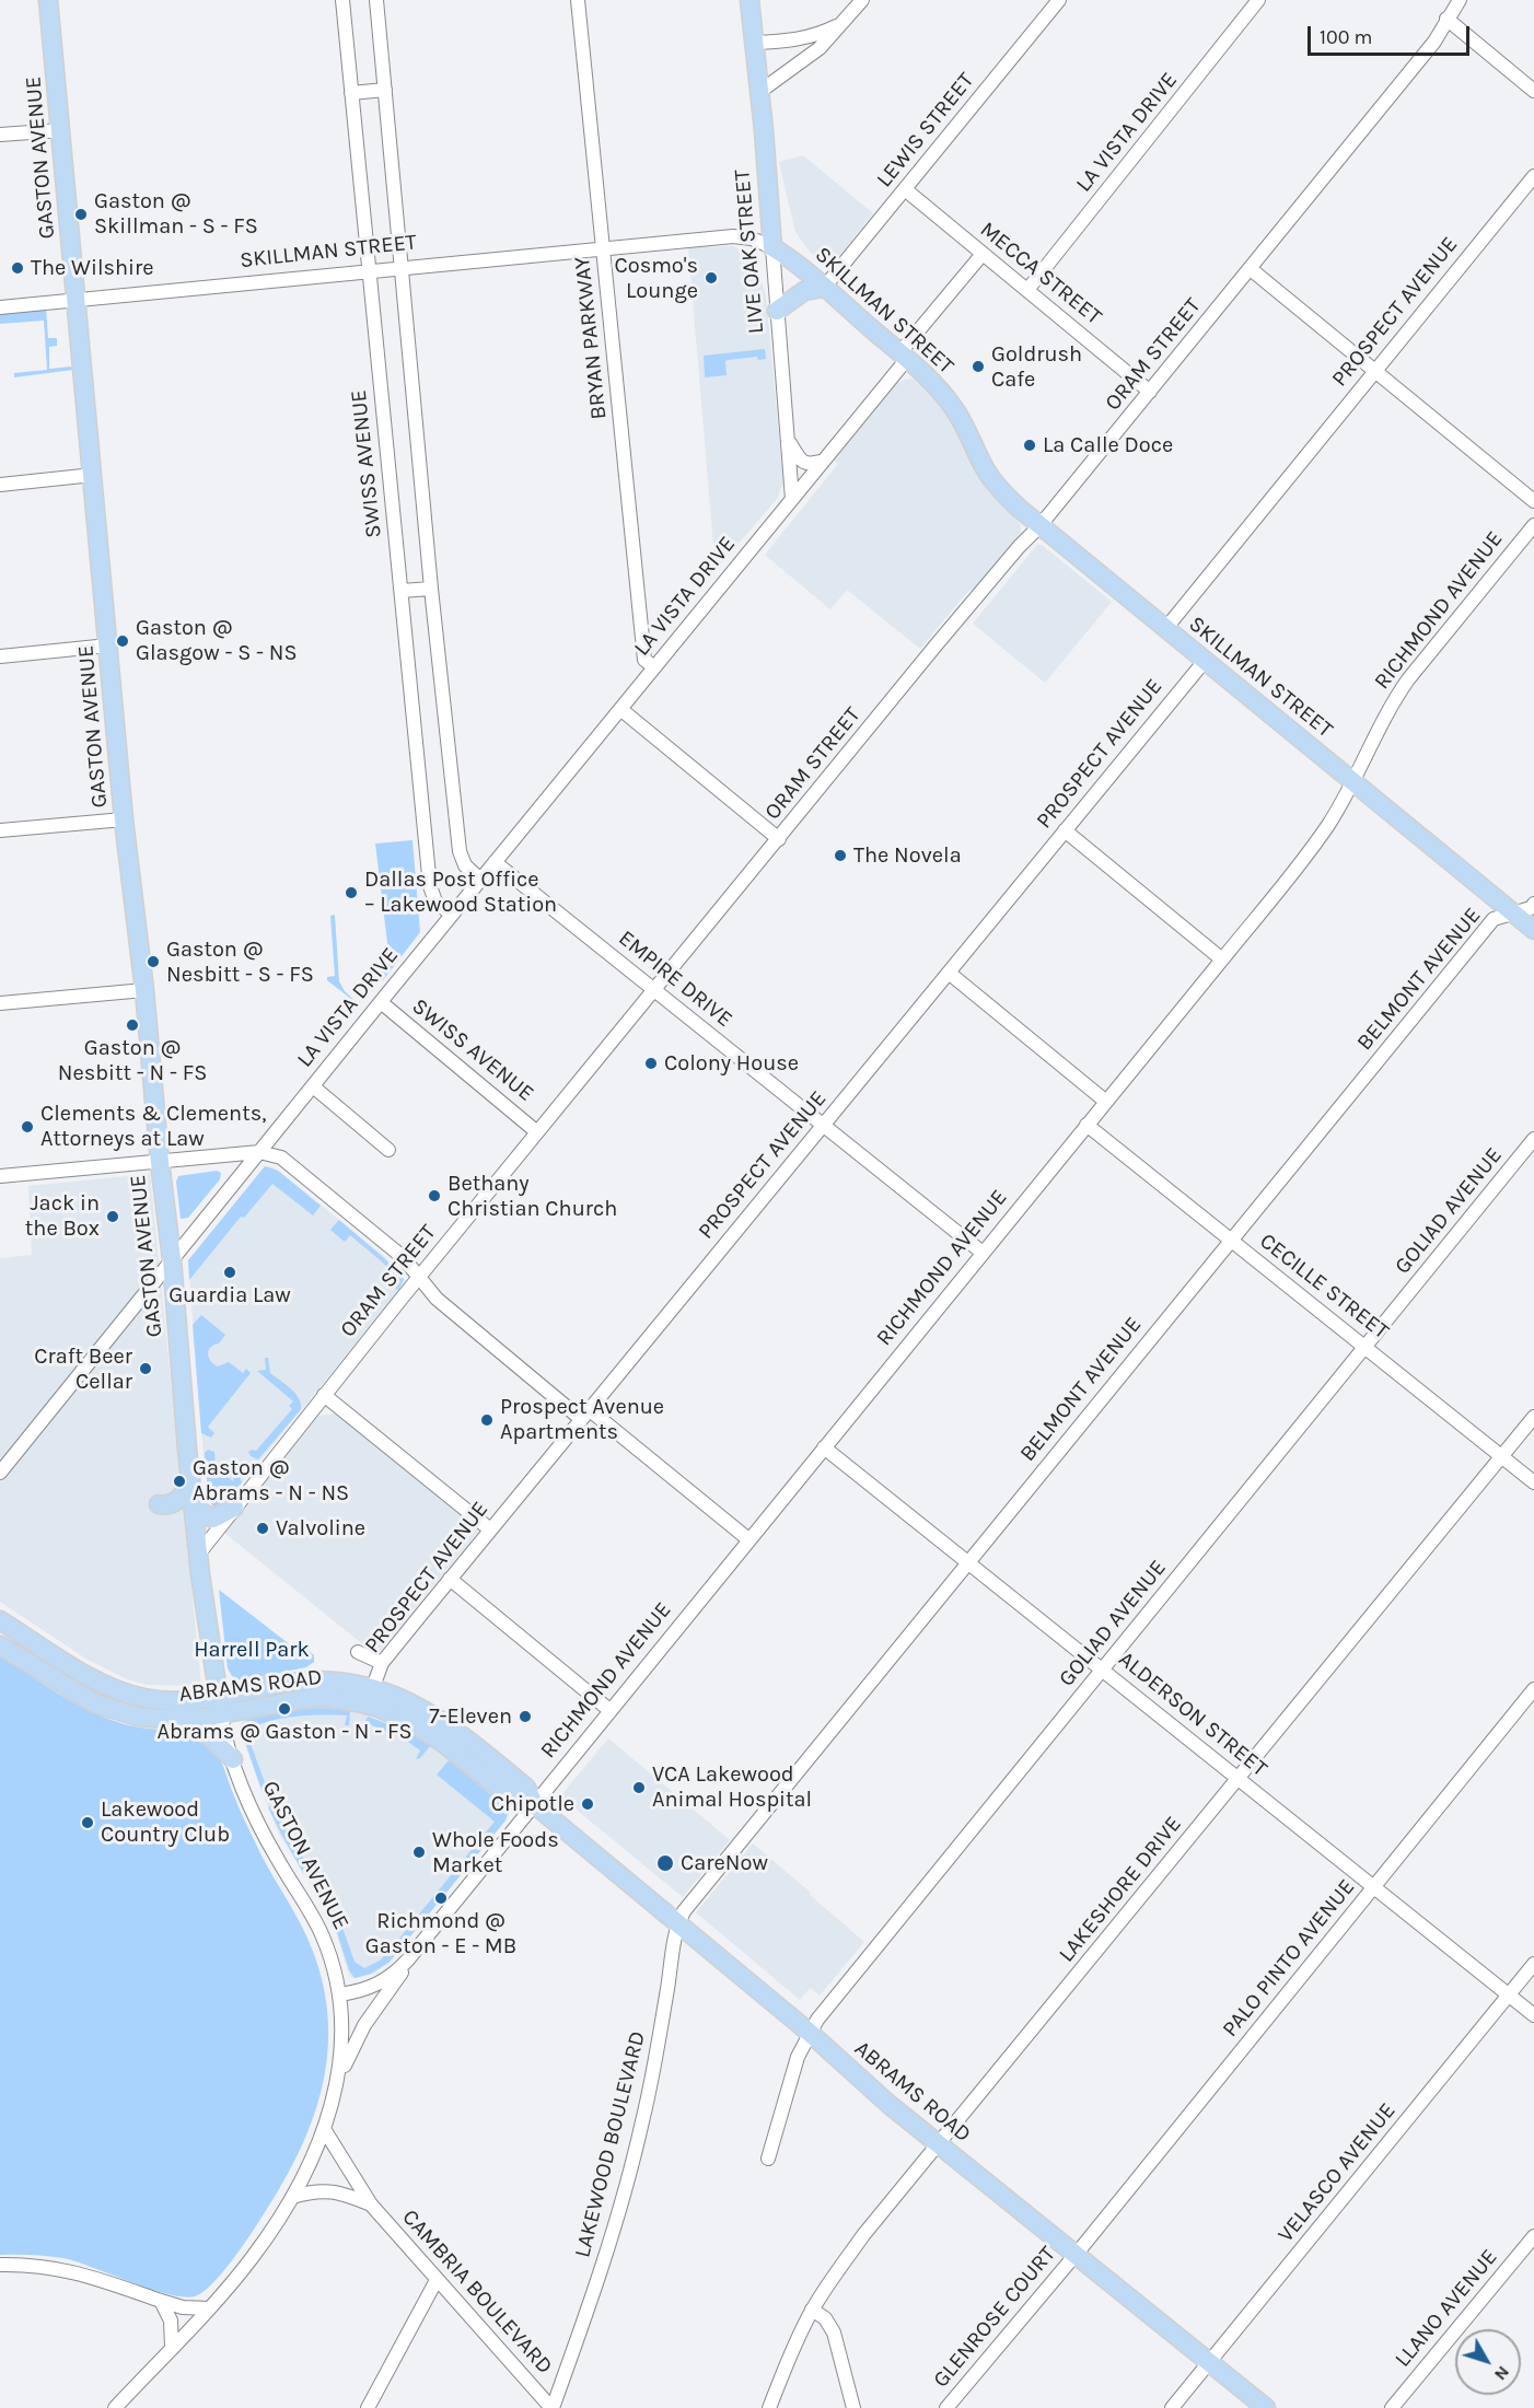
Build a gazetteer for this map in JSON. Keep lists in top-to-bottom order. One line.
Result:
{"streets":{"main road":["GASTON AVENUE","SKILLMAN STREET","LIVE OAK STREET","ABRAMS ROAD"],"street":["LEWIS STREET","LA VISTA DRIVE","MECCA STREET","PROSPECT AVENUE","BRYAN PARKWAY","ORAM STREET","SWISS AVENUE","RICHMOND AVENUE","EMPIRE DRIVE","BELMONT AVENUE","GOLIAD AVENUE","CECILLE STREET","ALDERSON STREET","LAKESHORE DRIVE","PALO PINTO AVENUE","LAKEWOOD BOULEVARD","VELASCO AVENUE","CAMBRIA BOULEVARD","LLANO AVENUE","GLENROSE COURT"]},"crossings":[["LEWIS STREET","SKILLMAN STREET"],["LEWIS STREET","MECCA STREET"],["LA VISTA DRIVE","GASTON AVENUE"],["LA VISTA DRIVE","SKILLMAN STREET"],["LA VISTA DRIVE","LIVE OAK STREET"],["LA VISTA DRIVE","MECCA STREET"],["LA VISTA DRIVE","BRYAN PARKWAY"],["LA VISTA DRIVE","SWISS AVENUE"],["LA VISTA DRIVE","EMPIRE DRIVE"],["GASTON AVENUE","SKILLMAN STREET"],["GASTON AVENUE","ORAM STREET"],["GASTON AVENUE","RICHMOND AVENUE"],["GASTON AVENUE","ABRAMS ROAD"],["GASTON AVENUE","CAMBRIA BOULEVARD"],["SKILLMAN STREET","LIVE OAK STREET"],["SKILLMAN STREET","PROSPECT AVENUE"],["SKILLMAN STREET","BRYAN PARKWAY"],["SKILLMAN STREET","ORAM STREET"],["SKILLMAN STREET","SWISS AVENUE"],["SKILLMAN STREET","RICHMOND AVENUE"],["SKILLMAN STREET","BELMONT AVENUE"],["MECCA STREET","ORAM STREET"],["PROSPECT AVENUE","EMPIRE DRIVE"],["PROSPECT AVENUE","ABRAMS ROAD"],["ORAM STREET","SWISS AVENUE"],["ORAM STREET","EMPIRE DRIVE"],["RICHMOND AVENUE","EMPIRE DRIVE"],["RICHMOND AVENUE","CECILLE STREET"],["RICHMOND AVENUE","ABRAMS ROAD"],["RICHMOND AVENUE","ALDERSON STREET"],["BELMONT AVENUE","CECILLE STREET"],["BELMONT AVENUE","ABRAMS ROAD"],["BELMONT AVENUE","ALDERSON STREET"],["BELMONT AVENUE","LAKEWOOD BOULEVARD"],["GOLIAD AVENUE","CECILLE STREET"],["GOLIAD AVENUE","ABRAMS ROAD"],["GOLIAD AVENUE","ALDERSON STREET"],["CECILLE STREET","LAKESHORE DRIVE"],["ABRAMS ROAD","LAKESHORE DRIVE"],["ABRAMS ROAD","PALO PINTO AVENUE"],["ABRAMS ROAD","LAKEWOOD BOULEVARD"],["ABRAMS ROAD","VELASCO AVENUE"],["ABRAMS ROAD","GLENROSE COURT"],["ALDERSON STREET","LAKESHORE DRIVE"],["ALDERSON STREET","PALO PINTO AVENUE"],["ALDERSON STREET","VELASCO AVENUE"],["PALO PINTO AVENUE","GLENROSE COURT"],["LAKEWOOD BOULEVARD","CAMBRIA BOULEVARD"]],"parks":["Harrell Park"],"places":["Gaston @ Skillman - S - FS","The Wilshire","Cosmo's Lounge","Goldrush Cafe","La Calle Doce","Gaston @ Glasgow - S - NS","The Novela","Dallas Post Office – Lakewood Station","Gaston @ Nesbitt - S - FS","Gaston @ Nesbitt - N - FS","Colony House","Clements & Clements, Attorneys at Law","Bethany Christian Church","Jack in the Box","Guardia Law","Craft Beer Cellar","Prospect Avenue Apartments","Gaston @ Abrams - N - NS","Valvoline","Abrams @ Gaston - N - FS","7-Eleven","VCA Lakewood Animal Hospital","Chipotle","Lakewood Country Club","Whole Foods Market","CareNow","Richmond @ Gaston - E - MB"],"scale_bar":"100 m","north":"bottom right"}
